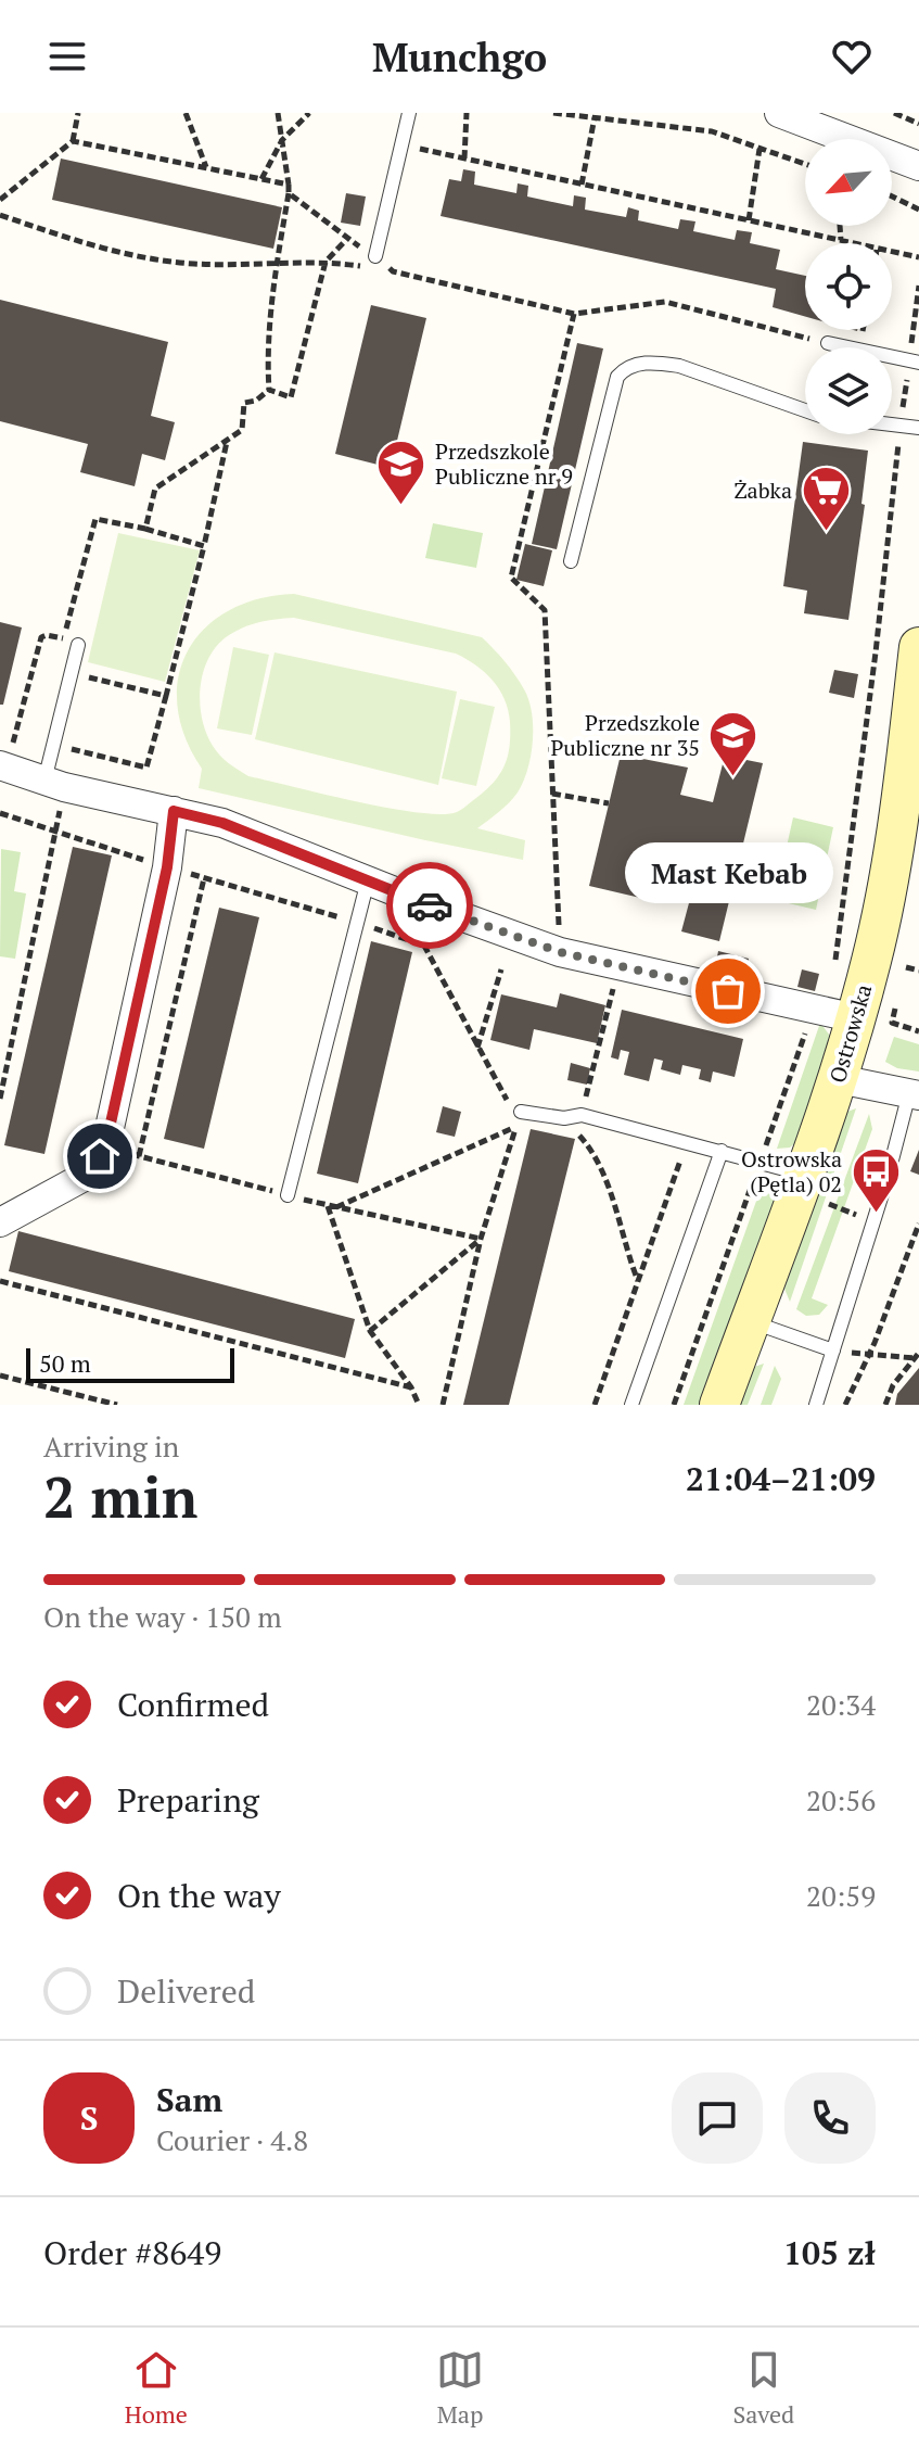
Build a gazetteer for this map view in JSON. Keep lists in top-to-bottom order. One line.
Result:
{"streets":{"street":["Ostrowska"]},"places":{"school or university":["Przedszkole Publiczne nr 9","Przedszkole Publiczne nr 35"],"supermarket":["Żabka"],"other":["Mast Kebab"],"bus stop":["Ostrowska (Pętla) 02"]},"scale_bar":"50 m","north":"bottom left","page":{"header":"Munchgo","bubble":"Mast Kebab","scale":"50 m","heading":["2 min","Arriving in","21:04–21:09"],"panel":["Sam","Courier · 4.8","Order #8649","105 zł"],"bar":"On the way · 150 m","list":[["Confirmed","20:34"],["Preparing","20:56"],["On the way","20:59"],"Delivered"],"round":"S","tabs":["Home","Map","Saved"]}}
